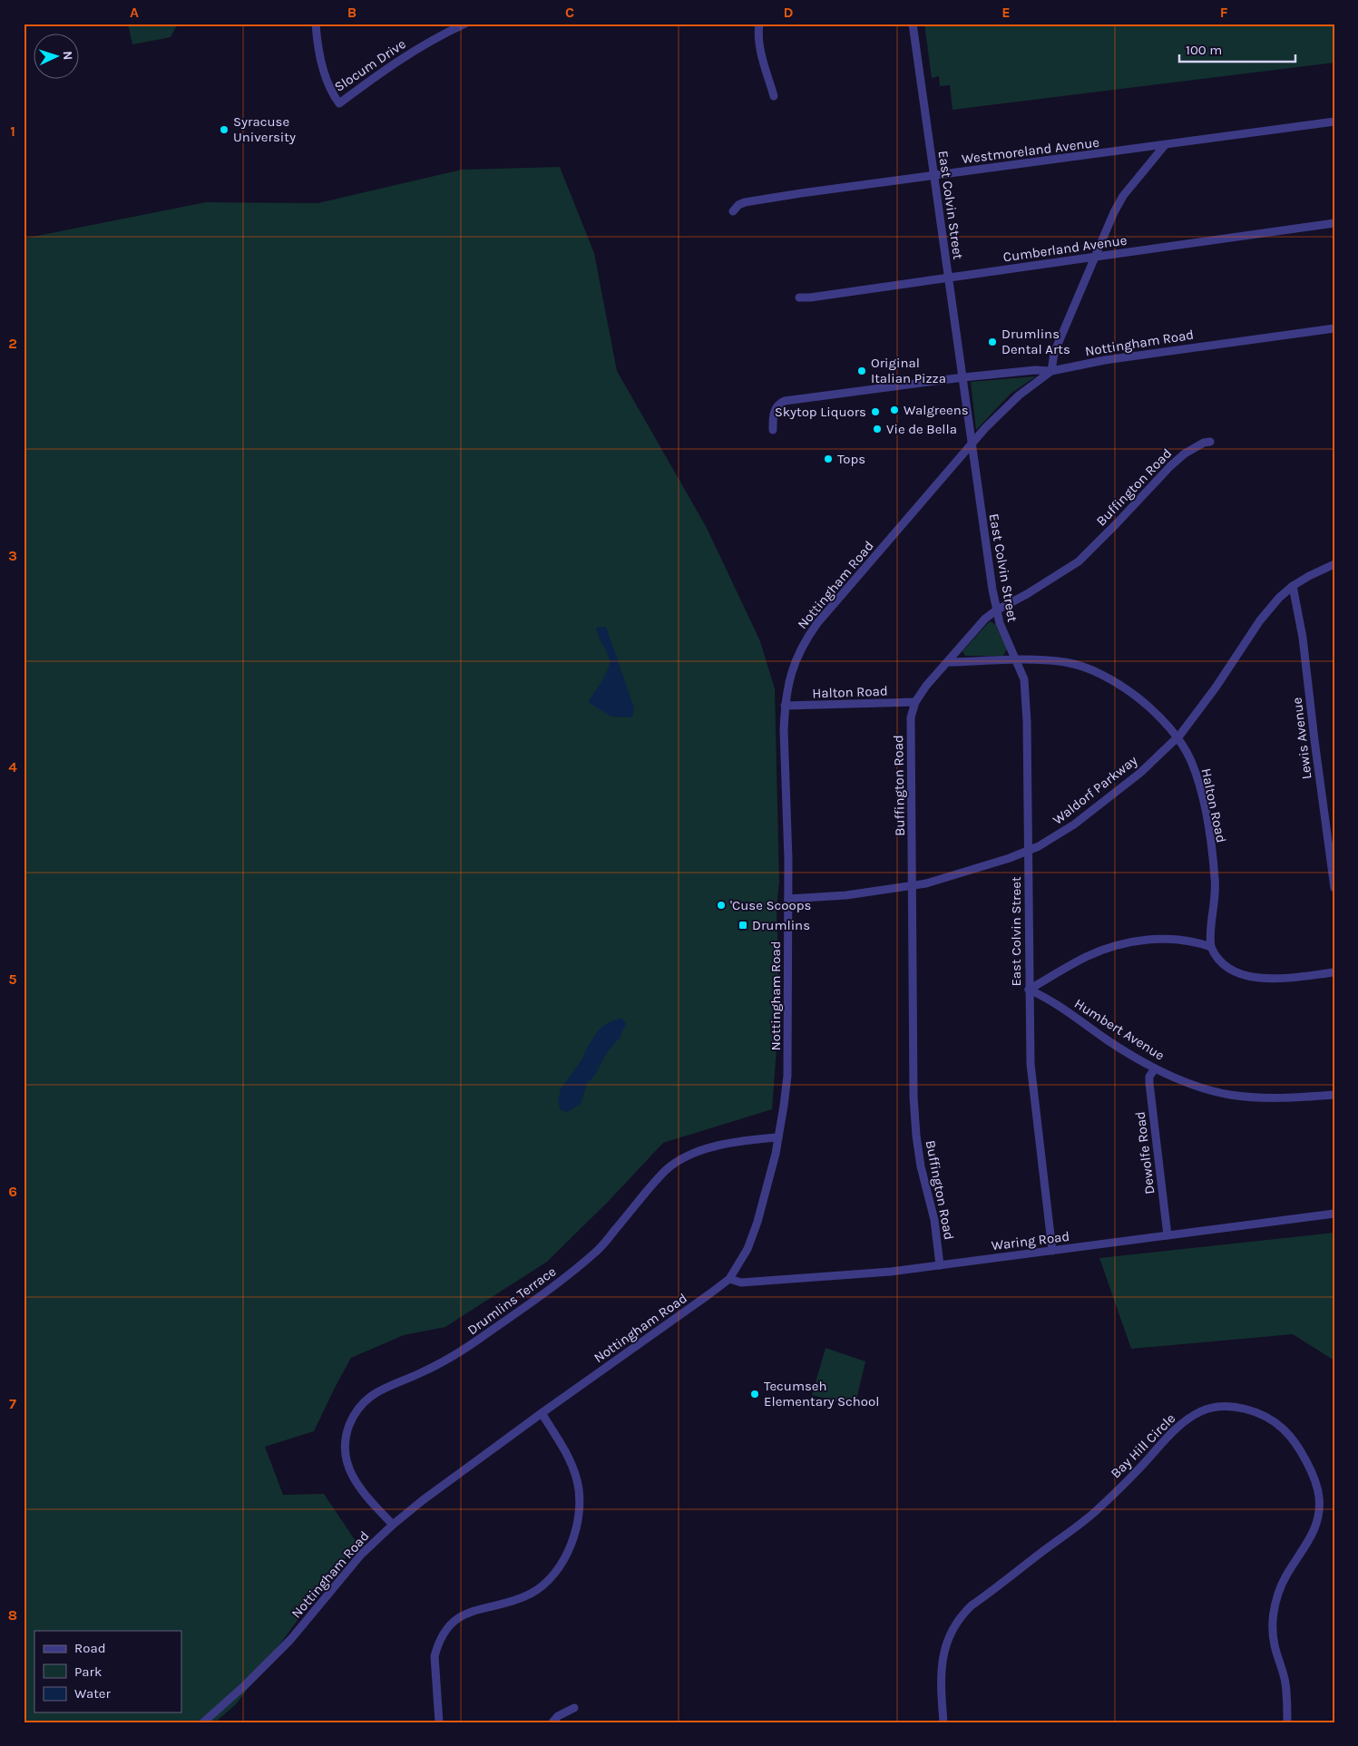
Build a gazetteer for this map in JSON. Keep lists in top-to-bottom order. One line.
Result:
{"streets":{"street":["Slocum Drive","Westmoreland Avenue","East Colvin Street","Cumberland Avenue","Nottingham Road","Buffington Road","Halton Road","Lewis Avenue","Waldorf Parkway","Humbert Avenue","Dewolfe Road","Waring Road","Drumlins Terrace","Bay Hill Circle"]},"crossings":[["Westmoreland Avenue","East Colvin Street"],["East Colvin Street","Cumberland Avenue"],["East Colvin Street","Nottingham Road"],["East Colvin Street","Buffington Road"],["East Colvin Street","Halton Road"],["East Colvin Street","Waldorf Parkway"],["East Colvin Street","Humbert Avenue"],["East Colvin Street","Waring Road"],["Nottingham Road","Halton Road"],["Nottingham Road","Waldorf Parkway"],["Nottingham Road","Waring Road"],["Nottingham Road","Drumlins Terrace"],["Buffington Road","Halton Road"],["Buffington Road","Waldorf Parkway"],["Buffington Road","Waring Road"],["Halton Road","Waldorf Parkway"],["Lewis Avenue","Waldorf Parkway"],["Humbert Avenue","Dewolfe Road"],["Dewolfe Road","Waring Road"]],"places":{"other":["Syracuse University","Drumlins Dental Arts","Original Italian Pizza","Walgreens","Skytop Liquors","Vie de Bella","Tops","'Cuse Scoops","Tecumseh Elementary School"],"transit":["Drumlins"]},"legend":["Road","Park","Water"],"scale_bar":"100 m","north":"right","grid":{"columns":["A","B","C","D","E","F"],"rows":["1","2","3","4","5","6","7","8"]}}
